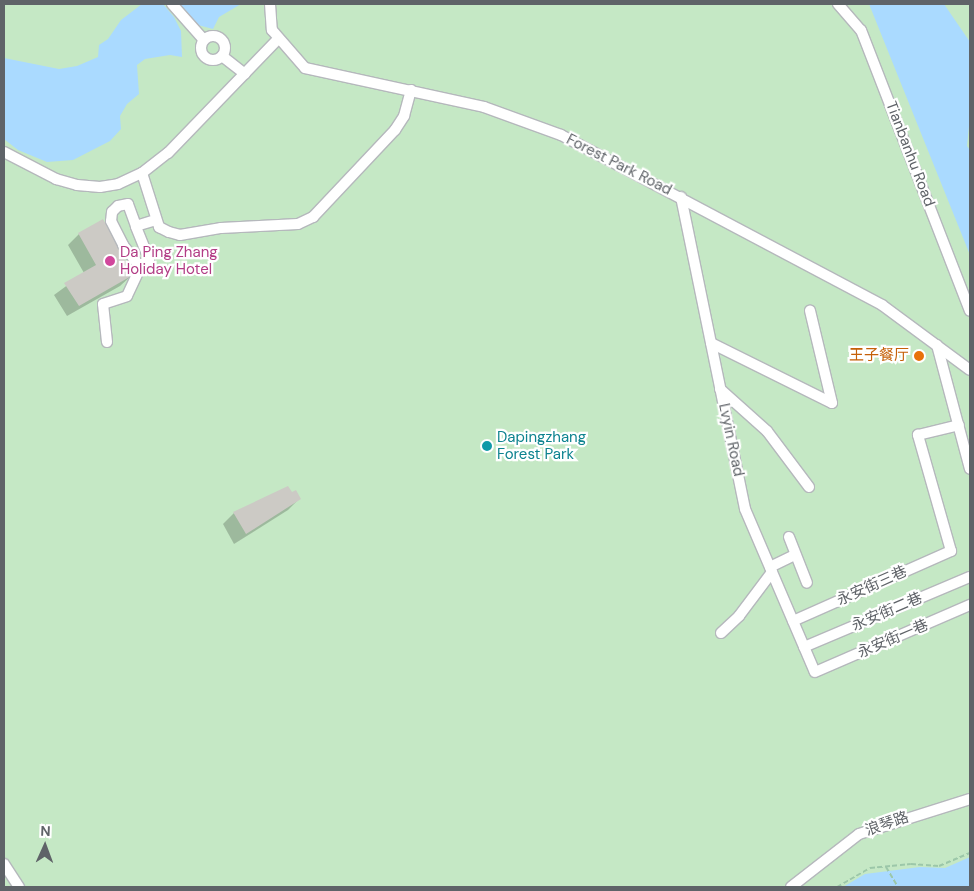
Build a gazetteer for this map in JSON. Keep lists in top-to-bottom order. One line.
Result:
{"streets":{"street":["Tianbanhu Road","Forest Park Road","Lvyin Road","永安街三巷","永安街二巷","永安街一巷","浪琴路"]},"crossings":[["Forest Park Road","Lvyin Road"],["Lvyin Road","永安街三巷"],["Lvyin Road","永安街二巷"],["Lvyin Road","永安街一巷"]],"places":["Da Ping Zhang Holiday Hotel","王子餐厅","Dapingzhang Forest Park"],"north":"top"}
